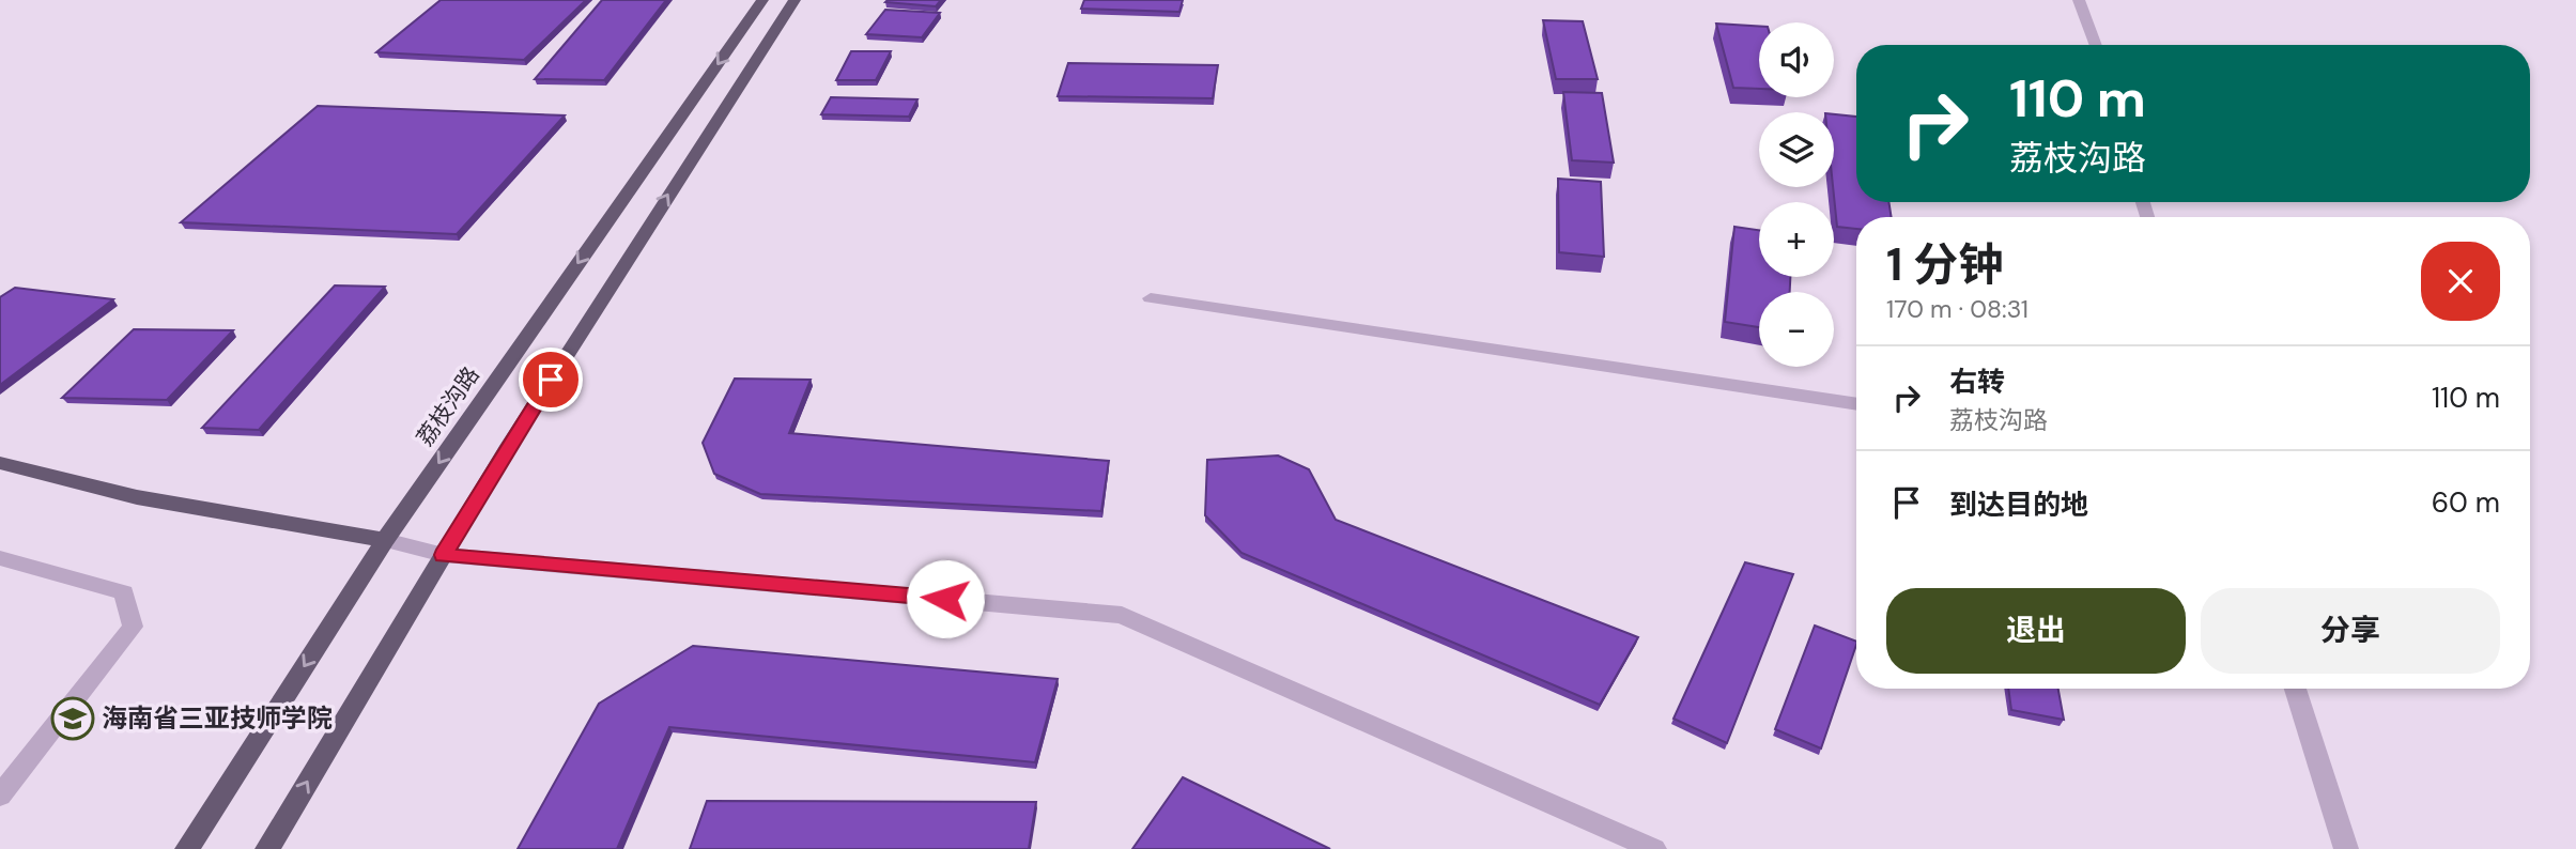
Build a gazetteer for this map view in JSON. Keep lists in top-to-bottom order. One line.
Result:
{"streets":{"main road":["荔枝沟路"]},"places":{"school or university":["海南省三亚技师学院"]},"page":{"map_buttons":["+","−"],"turn":["110 m","荔枝沟路"],"heading":["1 分钟","170 m · 08:31"],"list":[{"name":"右转","note":"荔枝沟路","value":"110 m"},{"name":"到达目的地","value":"60 m"}],"buttons":["退出","分享"]}}
